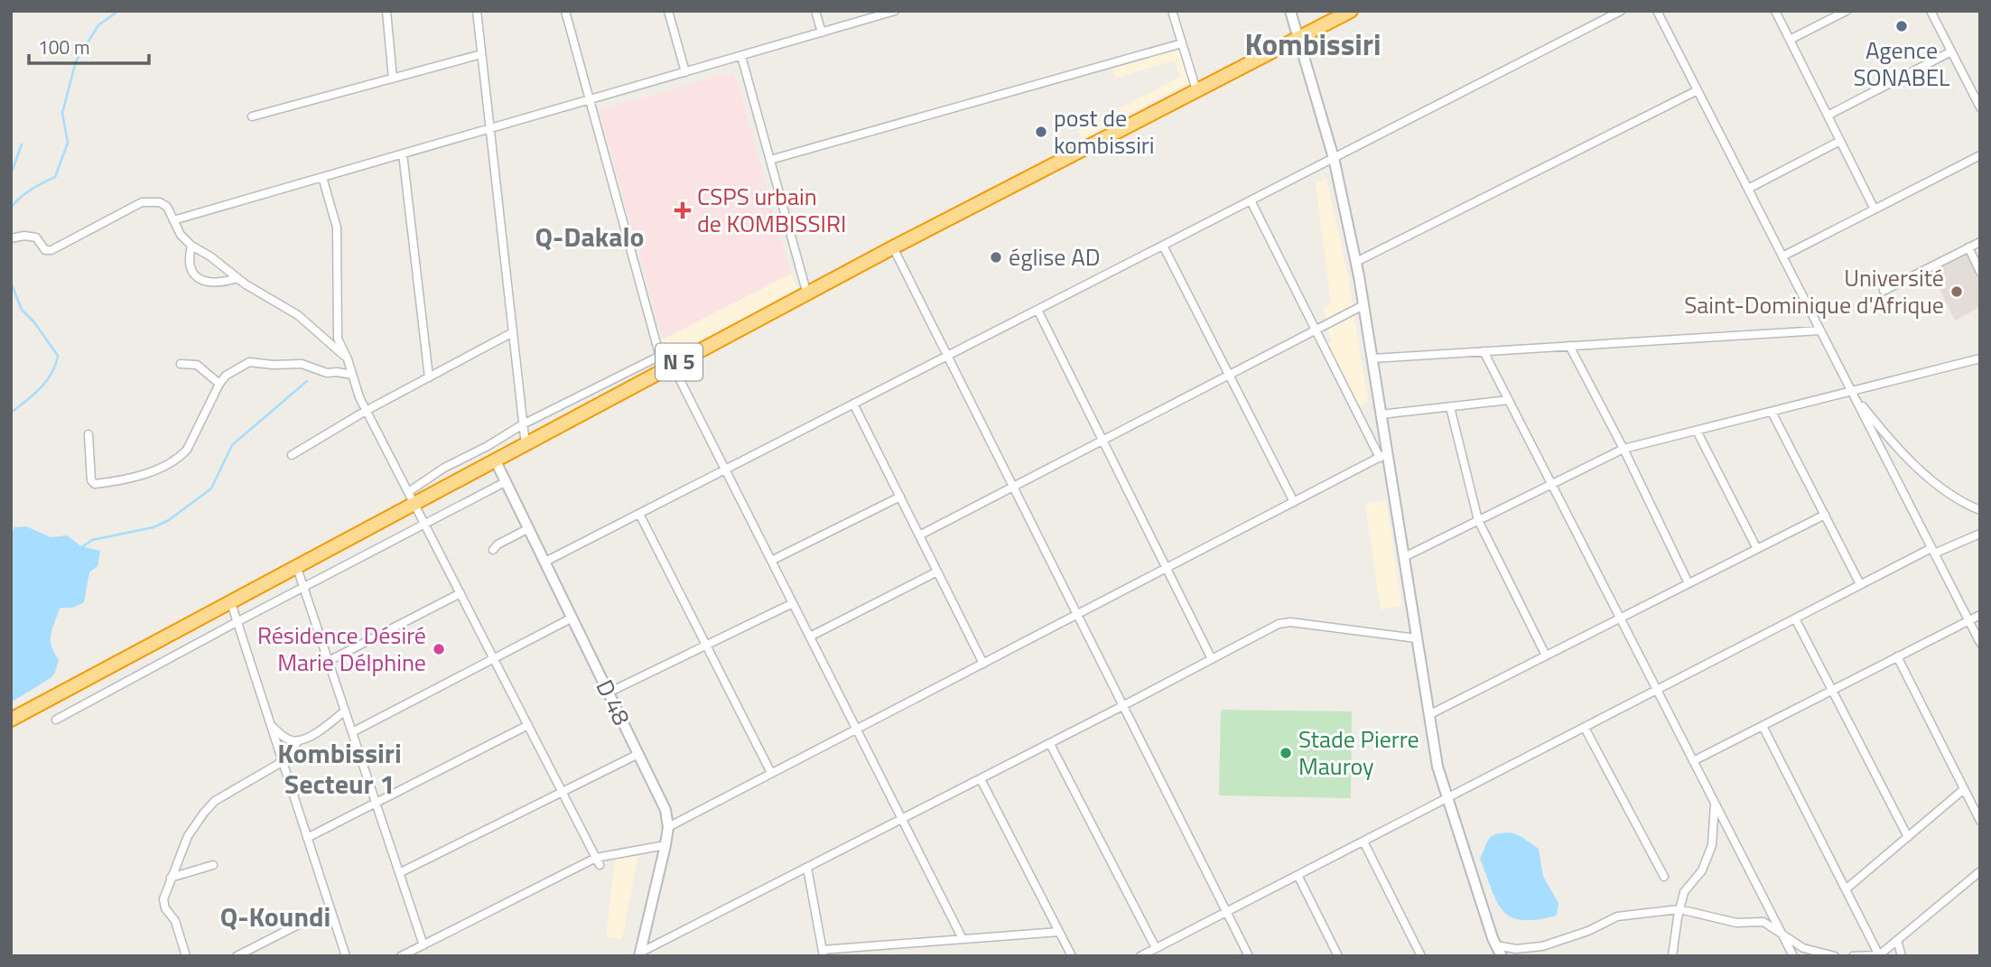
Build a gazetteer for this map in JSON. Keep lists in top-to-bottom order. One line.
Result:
{"streets":{"highway":["N 5"],"street":["D 48"]},"crossings":[["N 5","D 48"]],"districts":["Kombissiri","Q-Dakalo","Kombissiri Secteur 1","Q-Koundi"],"places":{"other":["Agence SONABEL","post de kombissiri","église AD","Université Saint-Dominique d'Afrique","Résidence Désiré Marie Délphine","Stade Pierre Mauroy"],"health":["CSPS urbain de KOMBISSIRI"]},"scale_bar":"100 m"}
